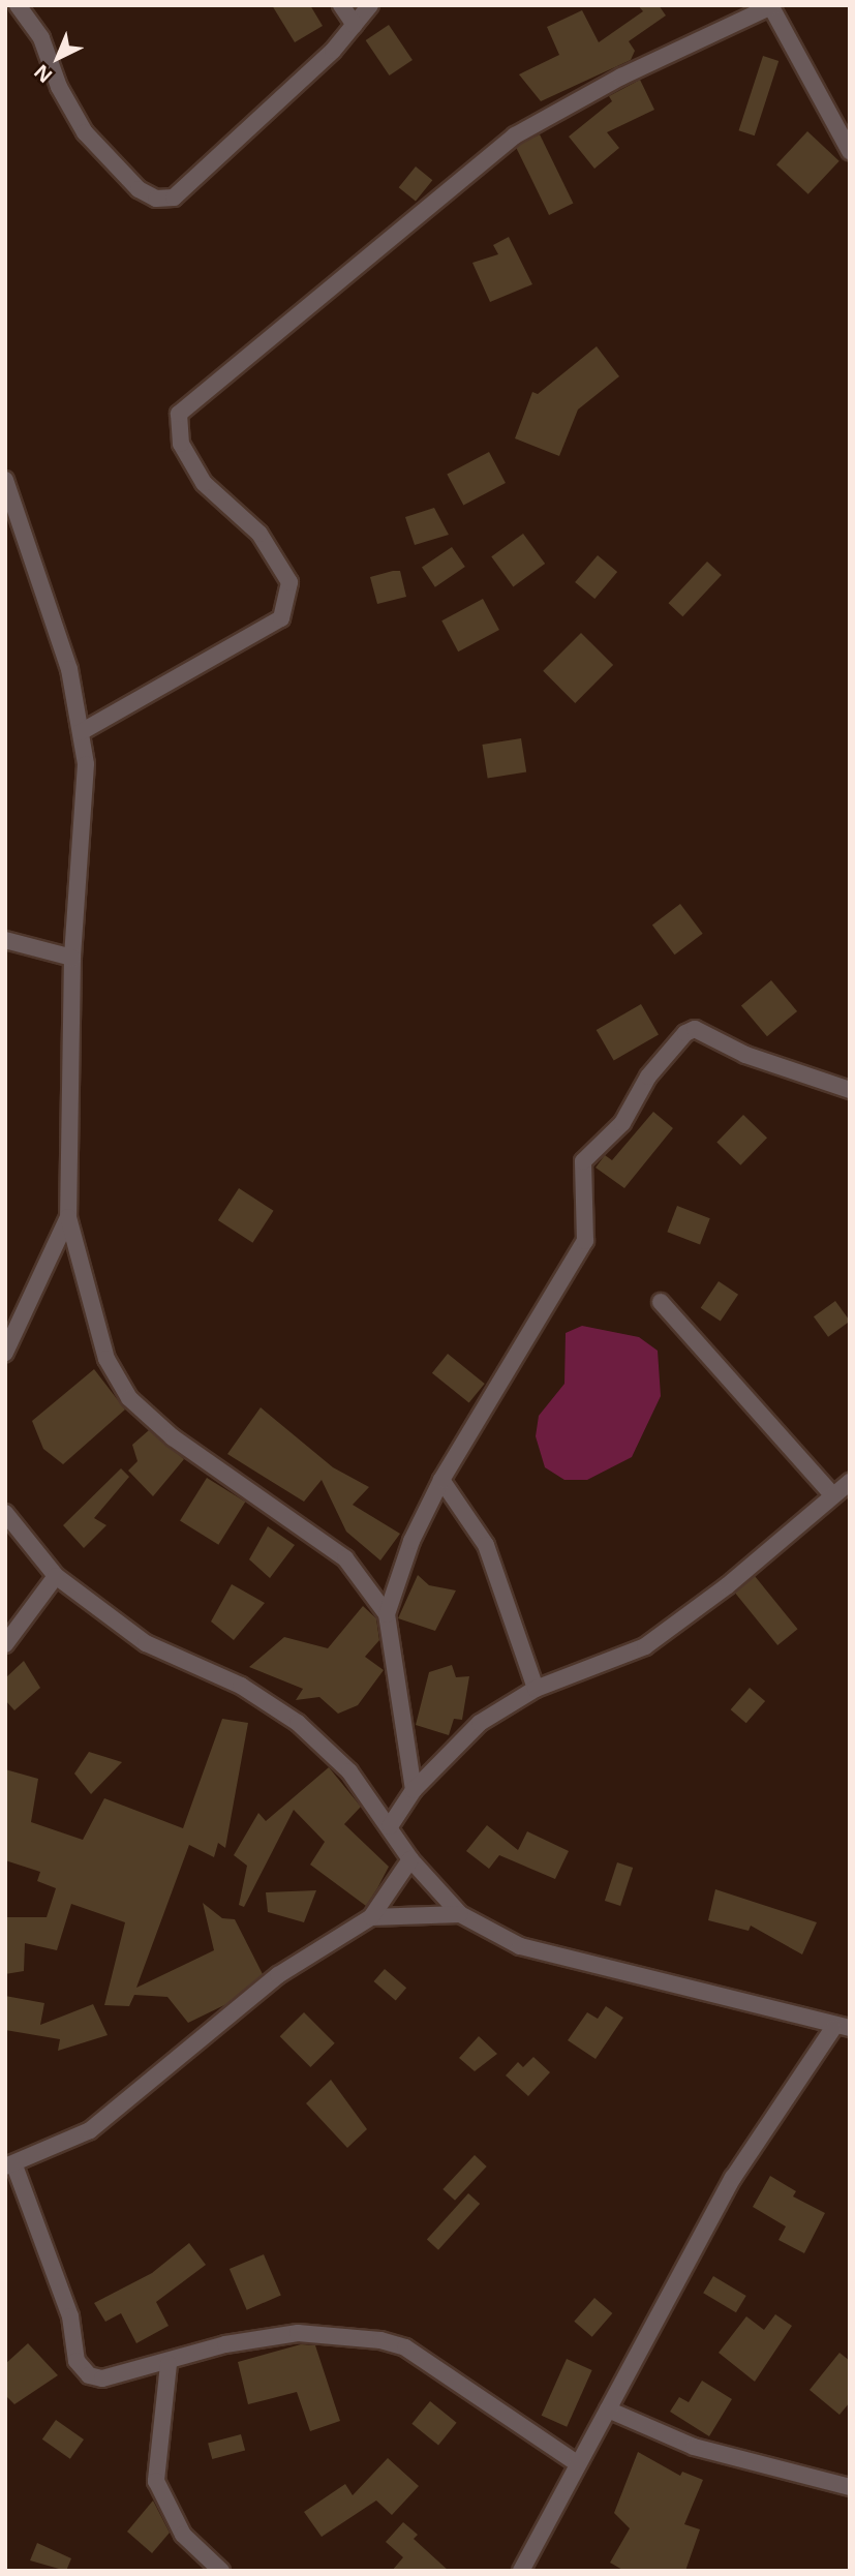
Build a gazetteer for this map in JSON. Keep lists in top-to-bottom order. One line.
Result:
{"north":"bottom left"}
